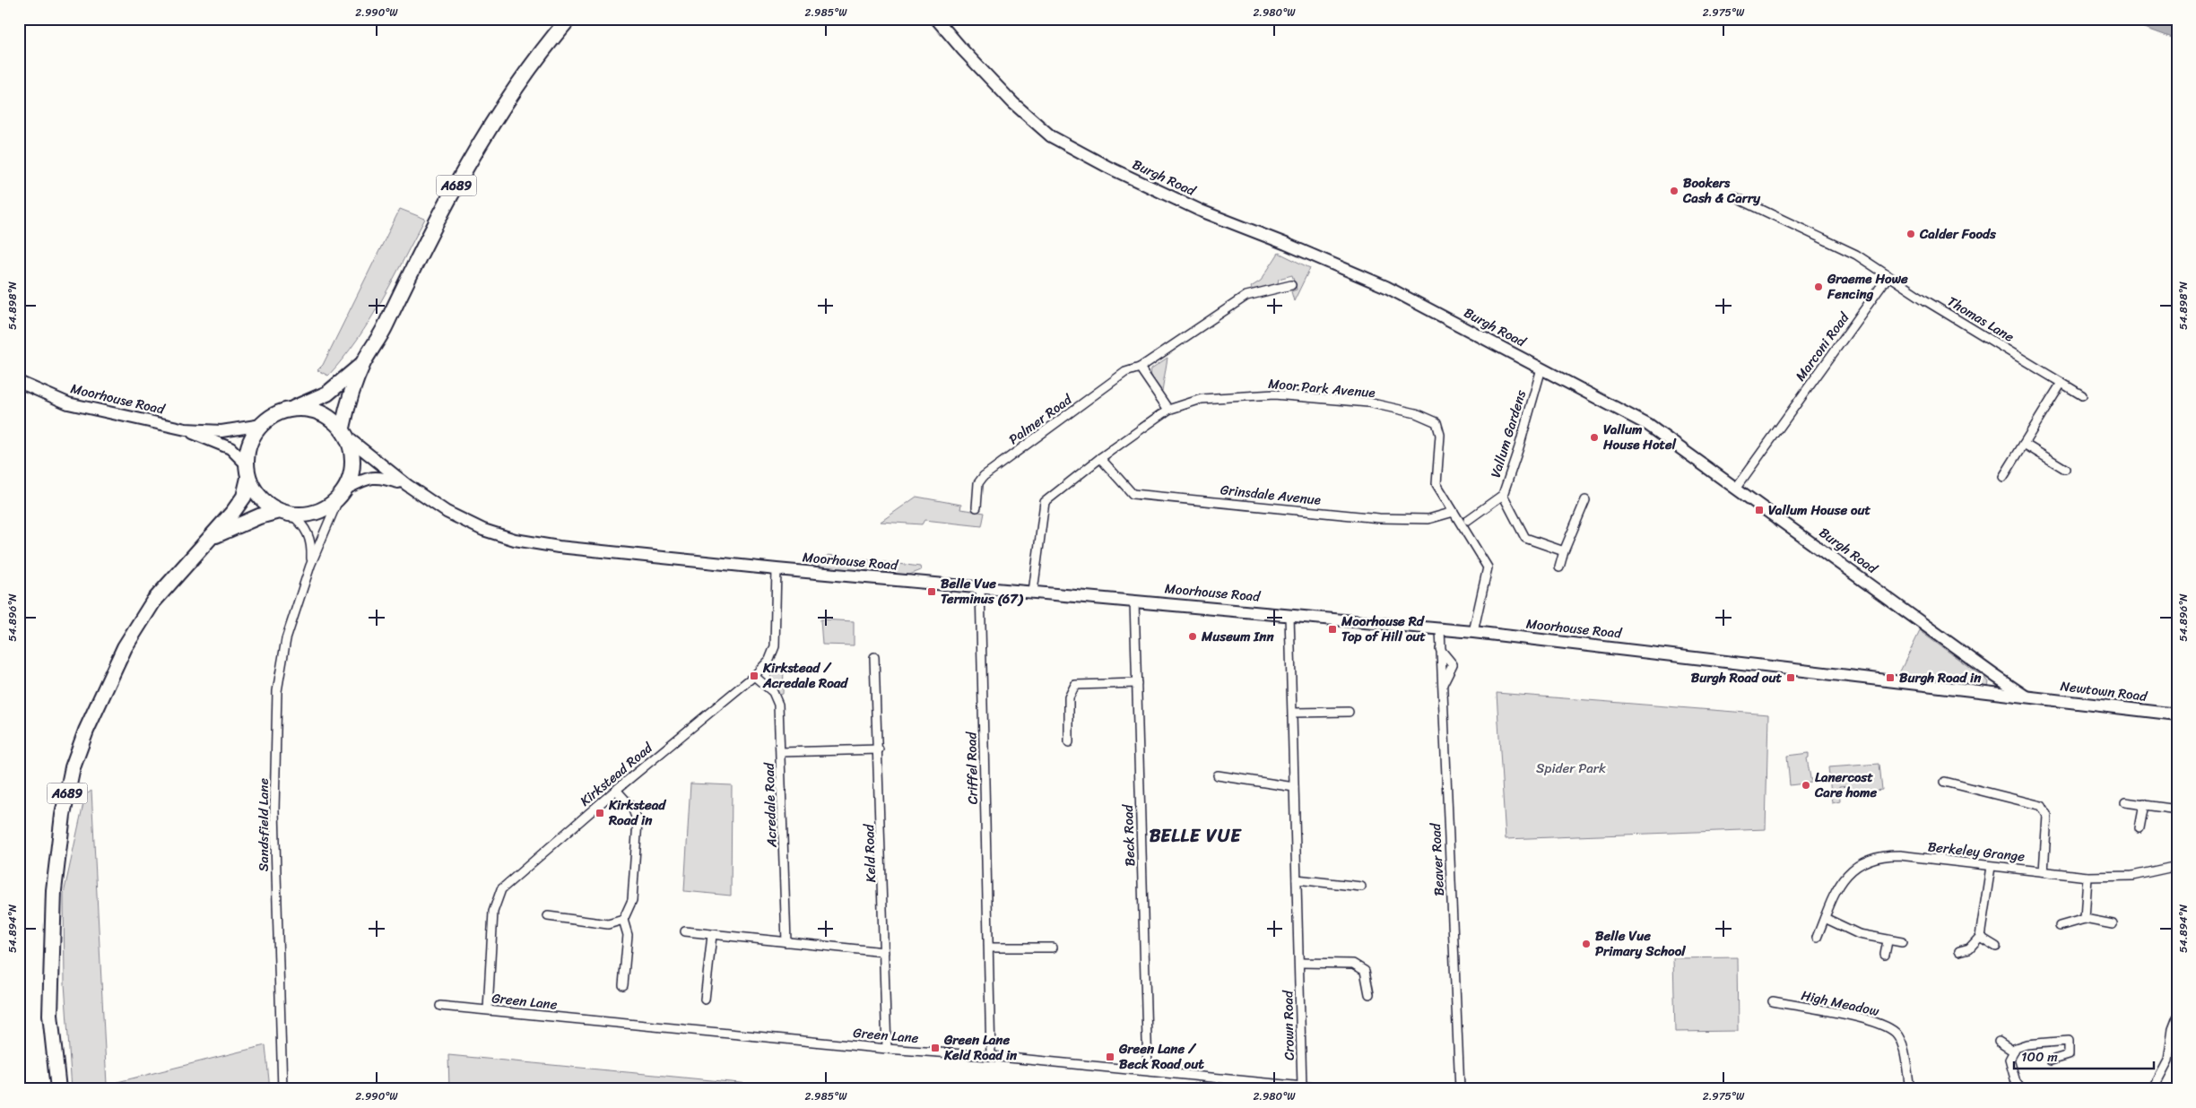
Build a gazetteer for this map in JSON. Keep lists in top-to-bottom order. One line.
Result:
{"streets":{"highway":["A689"],"main road":["Burgh Road","Moorhouse Road","Newtown Road"],"street":["Thomas Lane","Marconi Road","Moor Park Avenue","Palmer Road","Vallum Gardens","Grinsdale Avenue","Criffel Road","Kirkstead Road","Acredale Road","Sandsfield Lane","Beck Road","Berkeley Grange","Keld Road","Beaver Road","Green Lane","High Meadow","Crown Road"]},"crossings":[["Burgh Road","Marconi Road"],["Burgh Road","Moorhouse Road"],["Burgh Road","Vallum Gardens"],["Burgh Road","Newtown Road"],["A689","Moorhouse Road"],["Thomas Lane","Marconi Road"],["Moor Park Avenue","Moorhouse Road"],["Moor Park Avenue","Grinsdale Avenue"],["Moorhouse Road","Newtown Road"],["Moorhouse Road","Criffel Road"],["Moorhouse Road","Kirkstead Road"],["Moorhouse Road","Beck Road"],["Moorhouse Road","Beaver Road"],["Moorhouse Road","Crown Road"],["Criffel Road","Green Lane"],["Kirkstead Road","Acredale Road"],["Kirkstead Road","Green Lane"],["Beck Road","Green Lane"],["Keld Road","Green Lane"],["Green Lane","Crown Road"]],"districts":["BELLE VUE"],"parks":["Spider Park"],"places":{"other":["Bookers Cash & Carry","Calder Foods","Graeme Howe Fencing","Vallum House Hotel","Museum Inn","Lanercost Care home","Belle Vue Primary School"],"transit":["Vallum House out","Belle Vue Terminus (67)","Moorhouse Rd Top of Hill out","Kirkstead / Acredale Road","Burgh Road out","Burgh Road in","Kirkstead Road in","Green Lane Keld Road in","Green Lane / Beck Road out"]},"scale_bar":"100 m","coordinates":["2.990°W","2.985°W","2.980°W","2.975°W","54.898°N","54.896°N","54.894°N"]}
